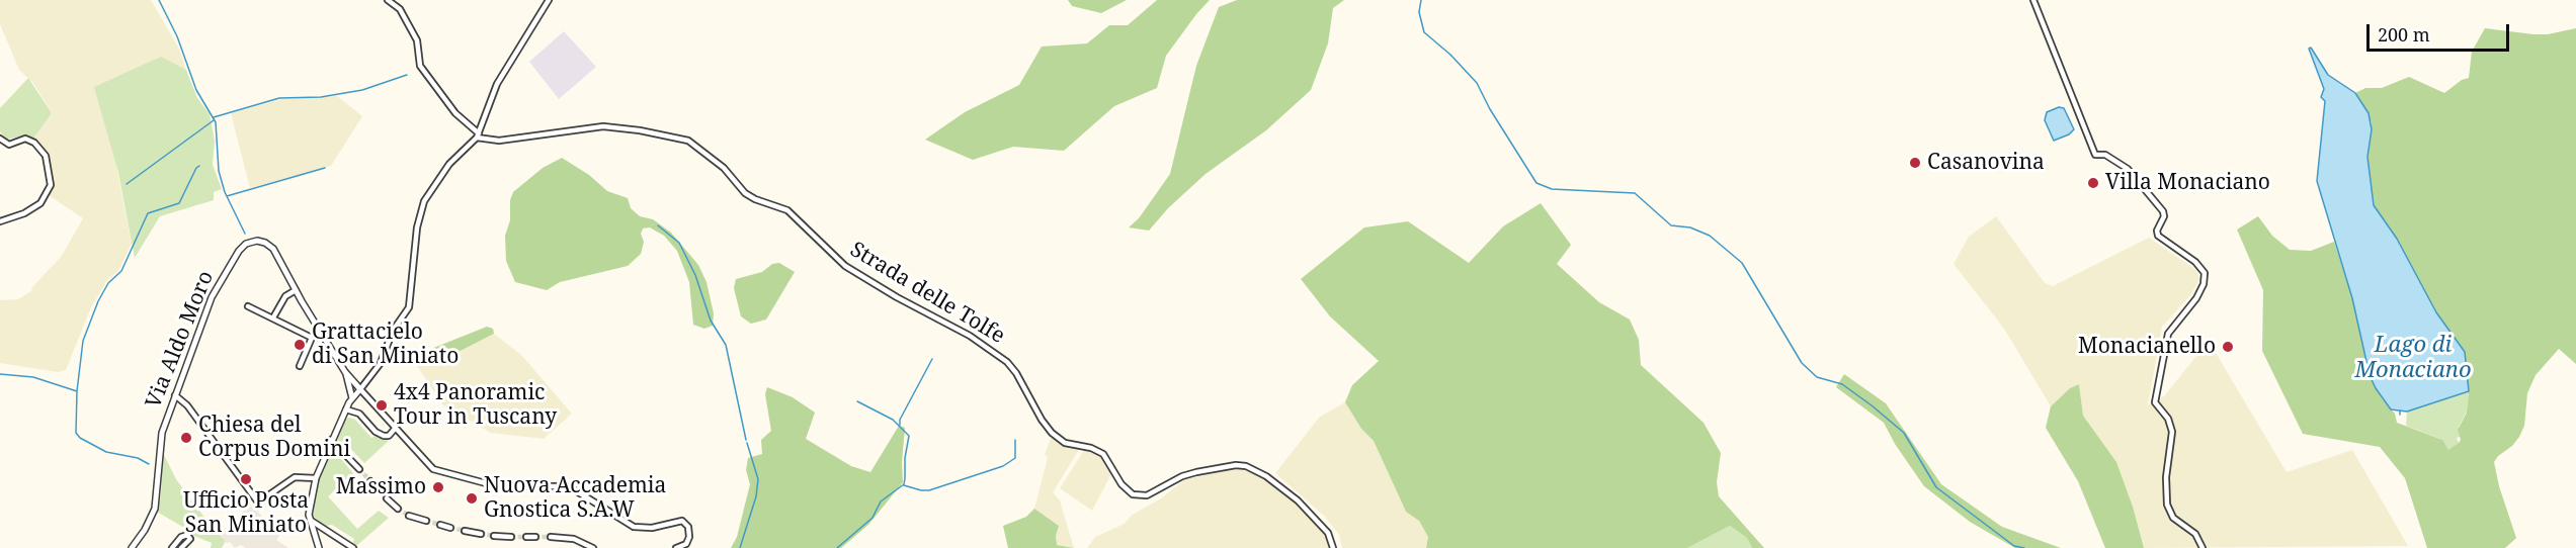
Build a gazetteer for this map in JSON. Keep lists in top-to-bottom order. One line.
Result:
{"streets":{"street":["Strada delle Tolfe","Via Aldo Moro"]},"water":["Lago di Monaciano"],"places":["Casanovina","Villa Monaciano","Grattacielo di San Miniato","Monacianello","4x4 Panoramic Tour in Tuscany","Chiesa del Corpus Domini","Ufficio Posta San Miniato","Massimo","Nuova Accademia Gnostica S.A.W"],"scale_bar":"200 m"}
